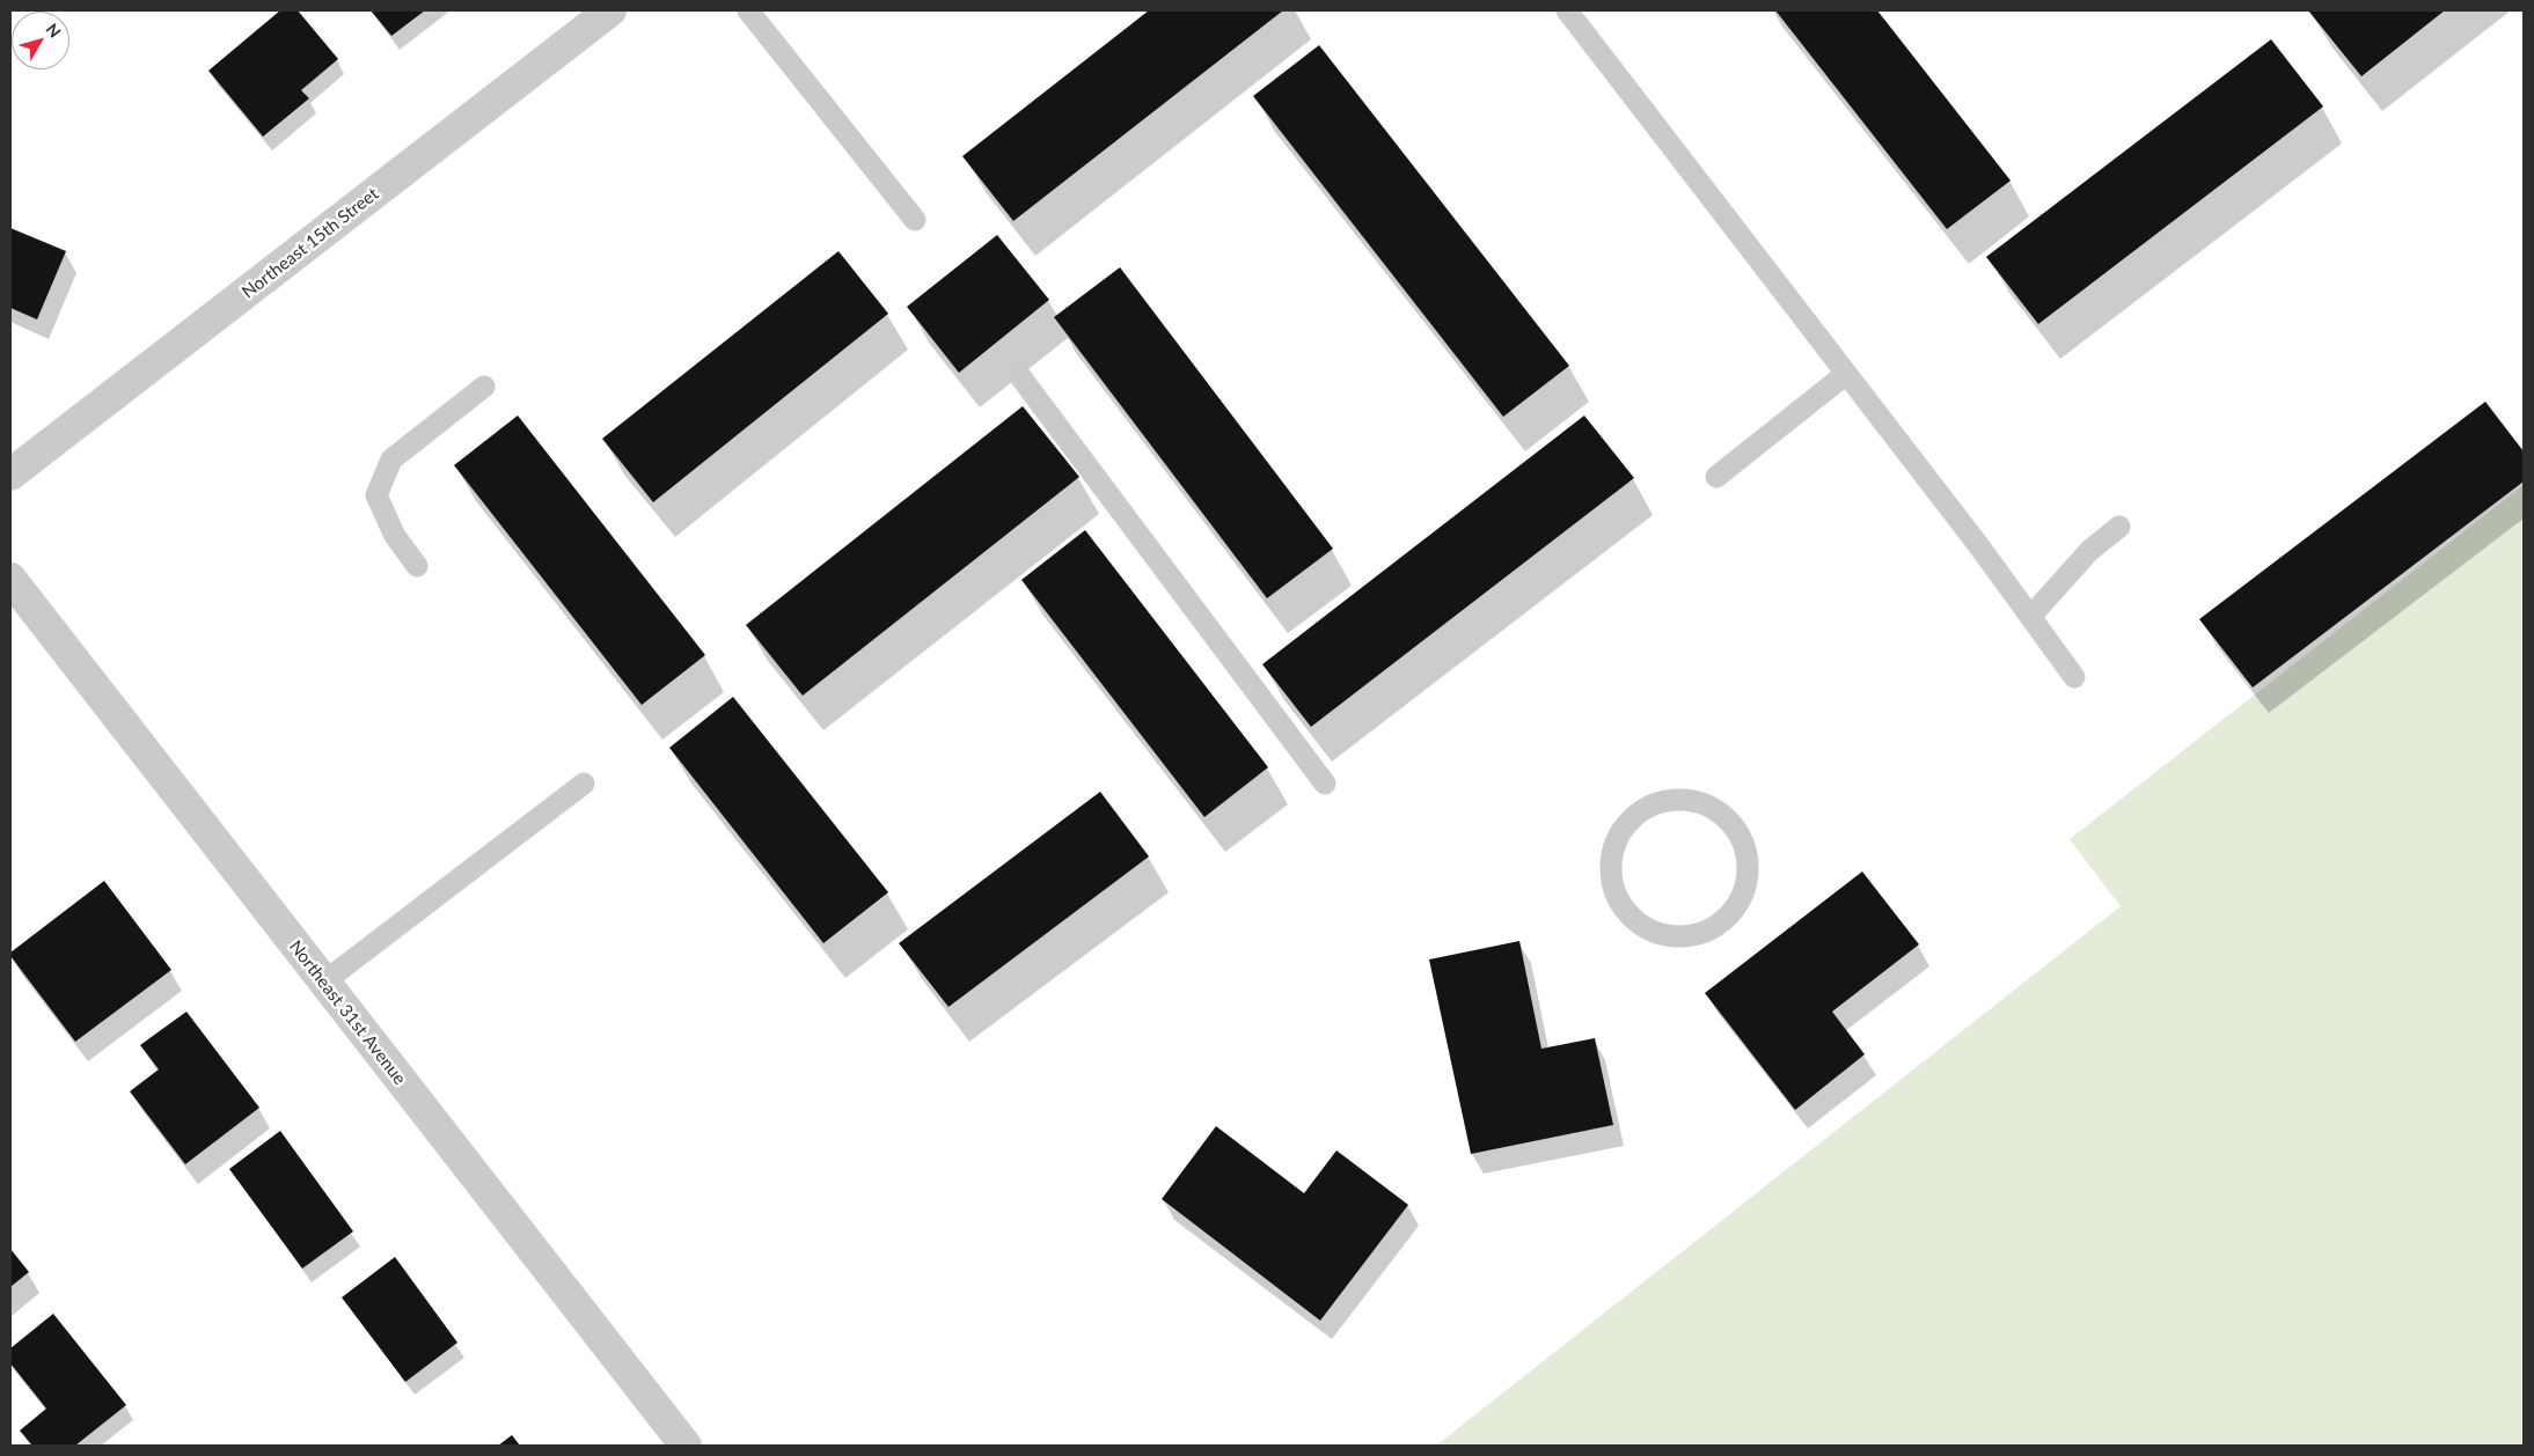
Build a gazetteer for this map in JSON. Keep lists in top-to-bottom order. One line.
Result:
{"streets":{"street":["Northeast 15th Street","Northeast 31st Avenue"]},"north":"top right"}
